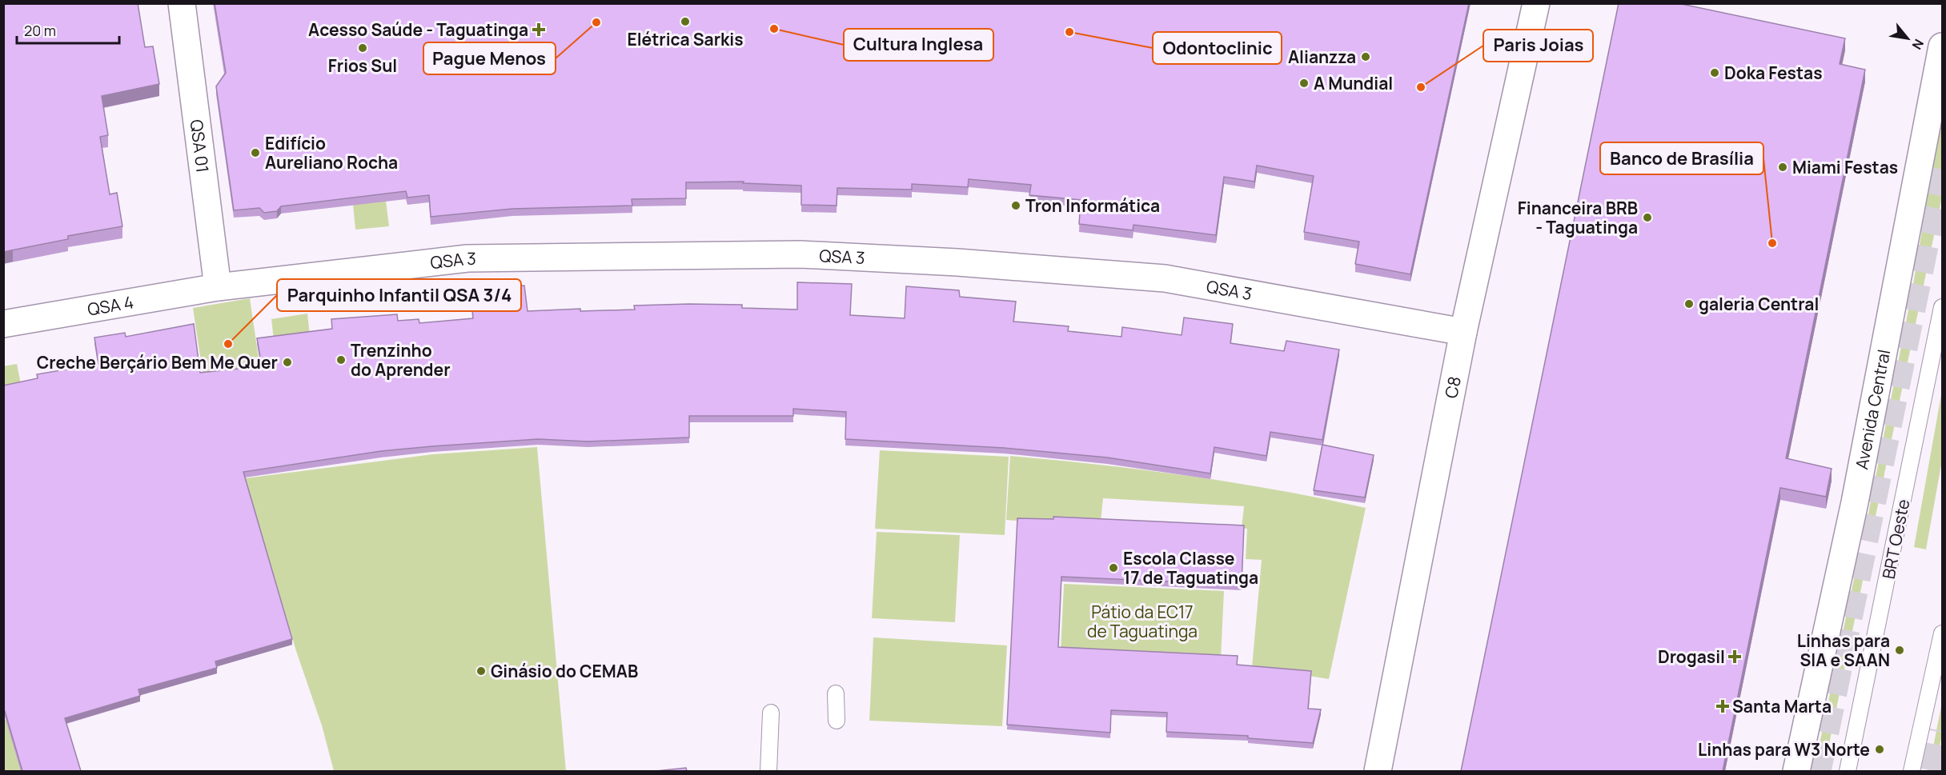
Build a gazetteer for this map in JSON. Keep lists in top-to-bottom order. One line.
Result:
{"streets":{"street":["QSA 01","QSA 3","QSA 4","C8","Avenida Central"],"lane":["BRT Oeste"]},"crossings":[["QSA 01","QSA 3"],["QSA 01","QSA 4"],["QSA 3","QSA 4"],["QSA 3","C8"]],"parks":["Pátio da EC17 de Taguatinga"],"places":{"other":["Elétrica Sarkis","Pague Menos","Cultura Inglesa","Odontoclinic","Frios Sul","Alianzza","Doka Festas","A Mundial","Paris Joias","Edifício Aureliano Rocha","Miami Festas","Tron Informática","Financeira BRB - Taguatinga","Banco de Brasília","galeria Central","Parquinho Infantil QSA 3/4","Trenzinho do Aprender","Creche Berçário Bem Me Quer","Escola Classe 17 de Taguatinga","Linhas para SIA e SAAN","Ginásio do CEMAB","Linhas para W3 Norte"],"health":["Acesso Saúde - Taguatinga","Drogasil","Santa Marta"]},"scale_bar":"20 m","north":"bottom right"}
